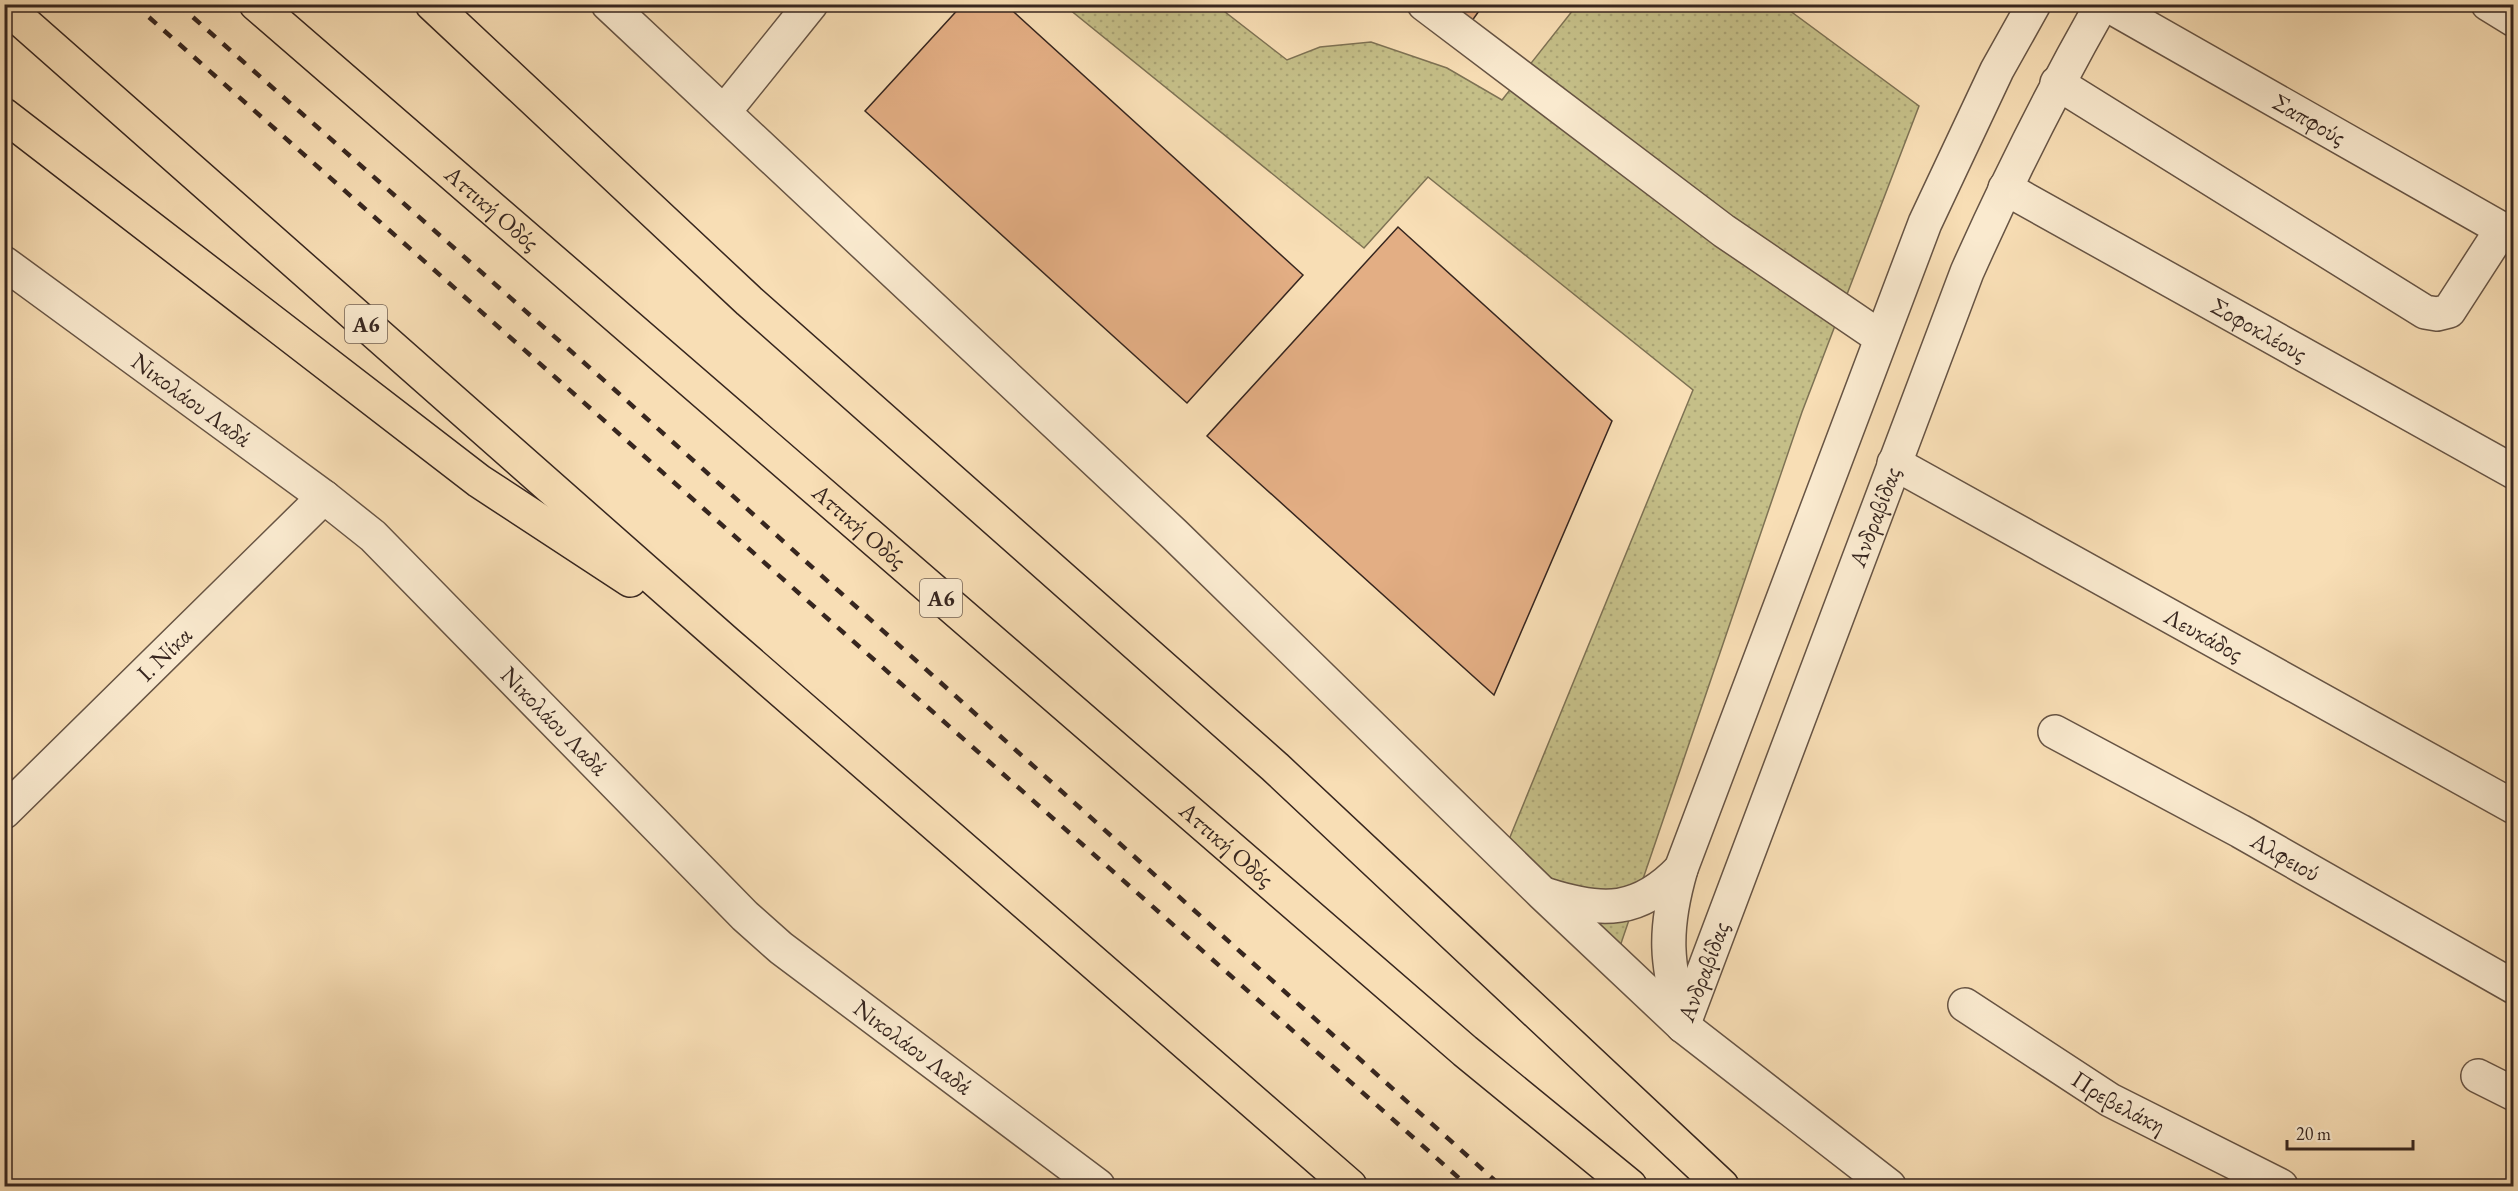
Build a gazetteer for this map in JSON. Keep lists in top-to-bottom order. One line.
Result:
{"streets":{"highway":["Αττική Οδός","Α6"],"street":["Σαπφούς","Σοφοκλέους","Νικολάου Λαδά","Ανδραβίδας","Λευκάδος","Ι. Νίκα","Αλφειού","Πρεβελάκη"]},"crossings":[["Σαπφούς","Ανδραβίδας"],["Σοφοκλέους","Ανδραβίδας"],["Νικολάου Λαδά","Ι. Νίκα"],["Ανδραβίδας","Λευκάδος"]],"scale_bar":"20 m"}
